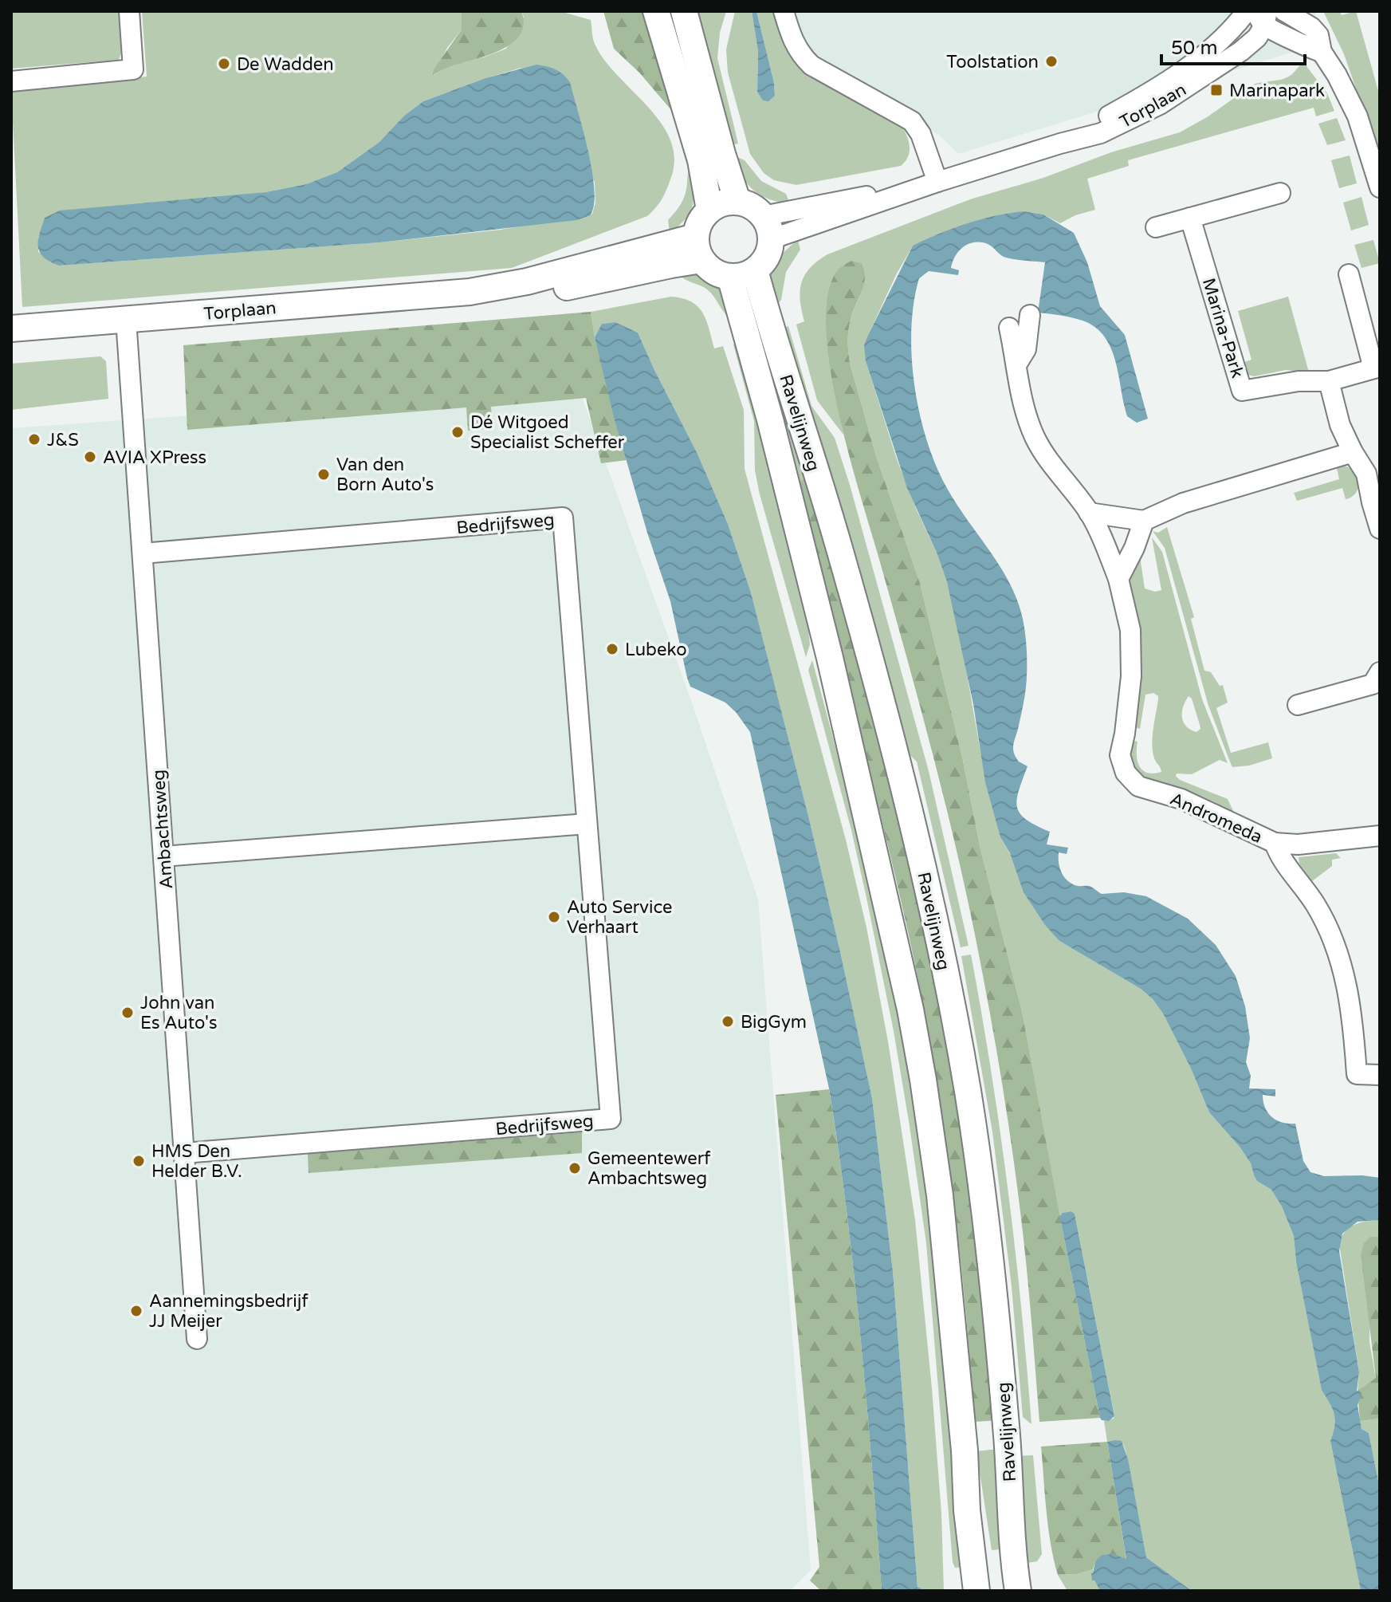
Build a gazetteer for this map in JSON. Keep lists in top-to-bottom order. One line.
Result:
{"streets":{"main road":["Torplaan","Ravelijnweg"],"street":["Marina-Park","Bedrijfsweg","Andromeda","Ambachtsweg"]},"crossings":[["Torplaan","Ravelijnweg"],["Torplaan","Ambachtsweg"],["Bedrijfsweg","Ambachtsweg"]],"places":{"other":["Toolstation","De Wadden","Dé Witgoed Specialist Scheffer","J&S","AVIA XPress","Van den Born Auto's","Lubeko","Auto Service Verhaart","John van Es Auto's","BigGym","HMS Den Helder B.V.","Gemeentewerf Ambachtsweg","Aannemingsbedrijf JJ Meijer"],"transit":["Marinapark"]},"scale_bar":"50 m"}
